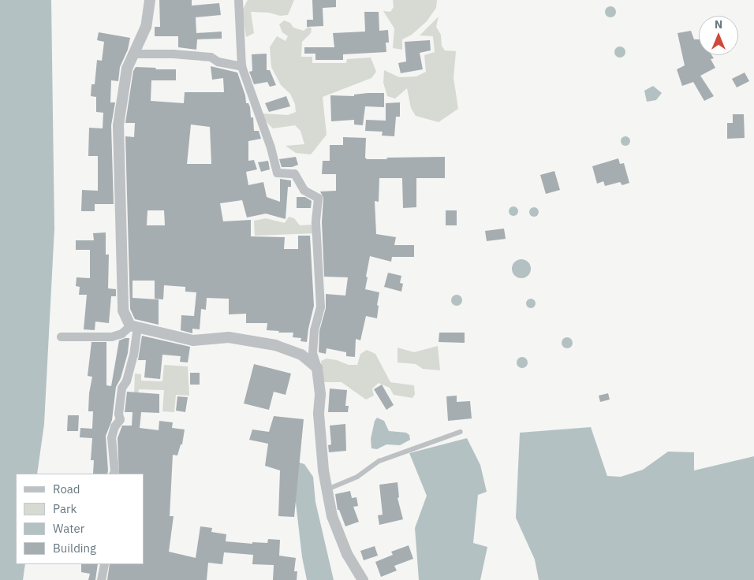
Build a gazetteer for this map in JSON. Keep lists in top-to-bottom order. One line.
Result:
{"legend":["Road","Park","Water","Building"],"north":"top"}
